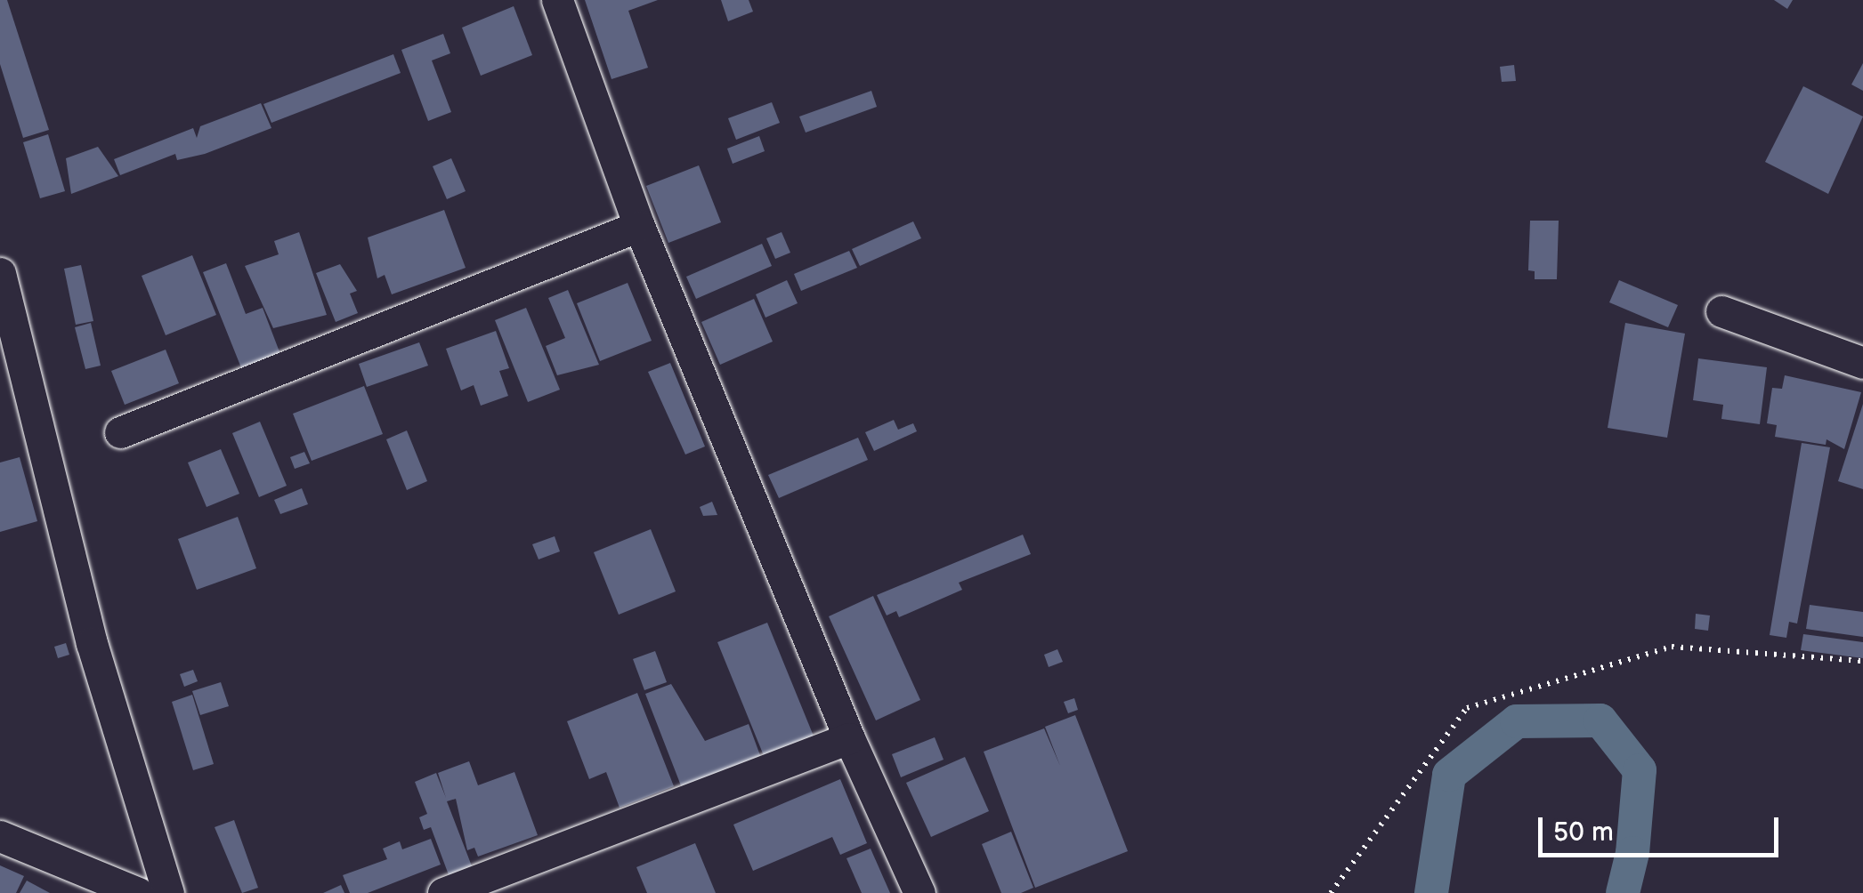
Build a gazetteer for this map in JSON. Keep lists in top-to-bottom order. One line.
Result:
{"scale_bar":"50 m"}
